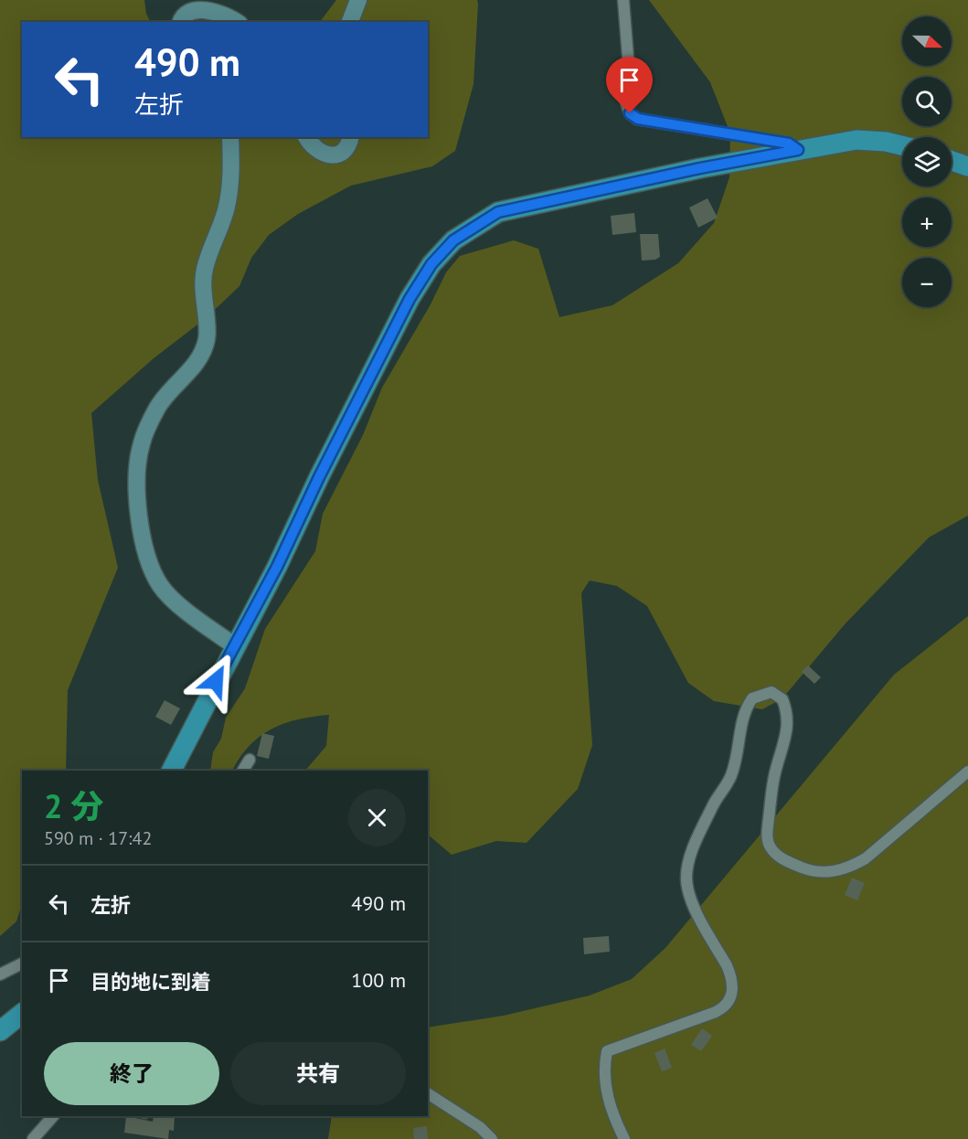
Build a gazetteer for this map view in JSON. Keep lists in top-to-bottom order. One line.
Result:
{"north":"right","page":{"map_buttons":["+","−"],"turn":["490 m","左折"],"heading":["2 分","590 m · 17:42"],"list":[{"name":"左折","value":"490 m"},{"name":"目的地に到着","value":"100 m"}],"buttons":["終了","共有"]}}
